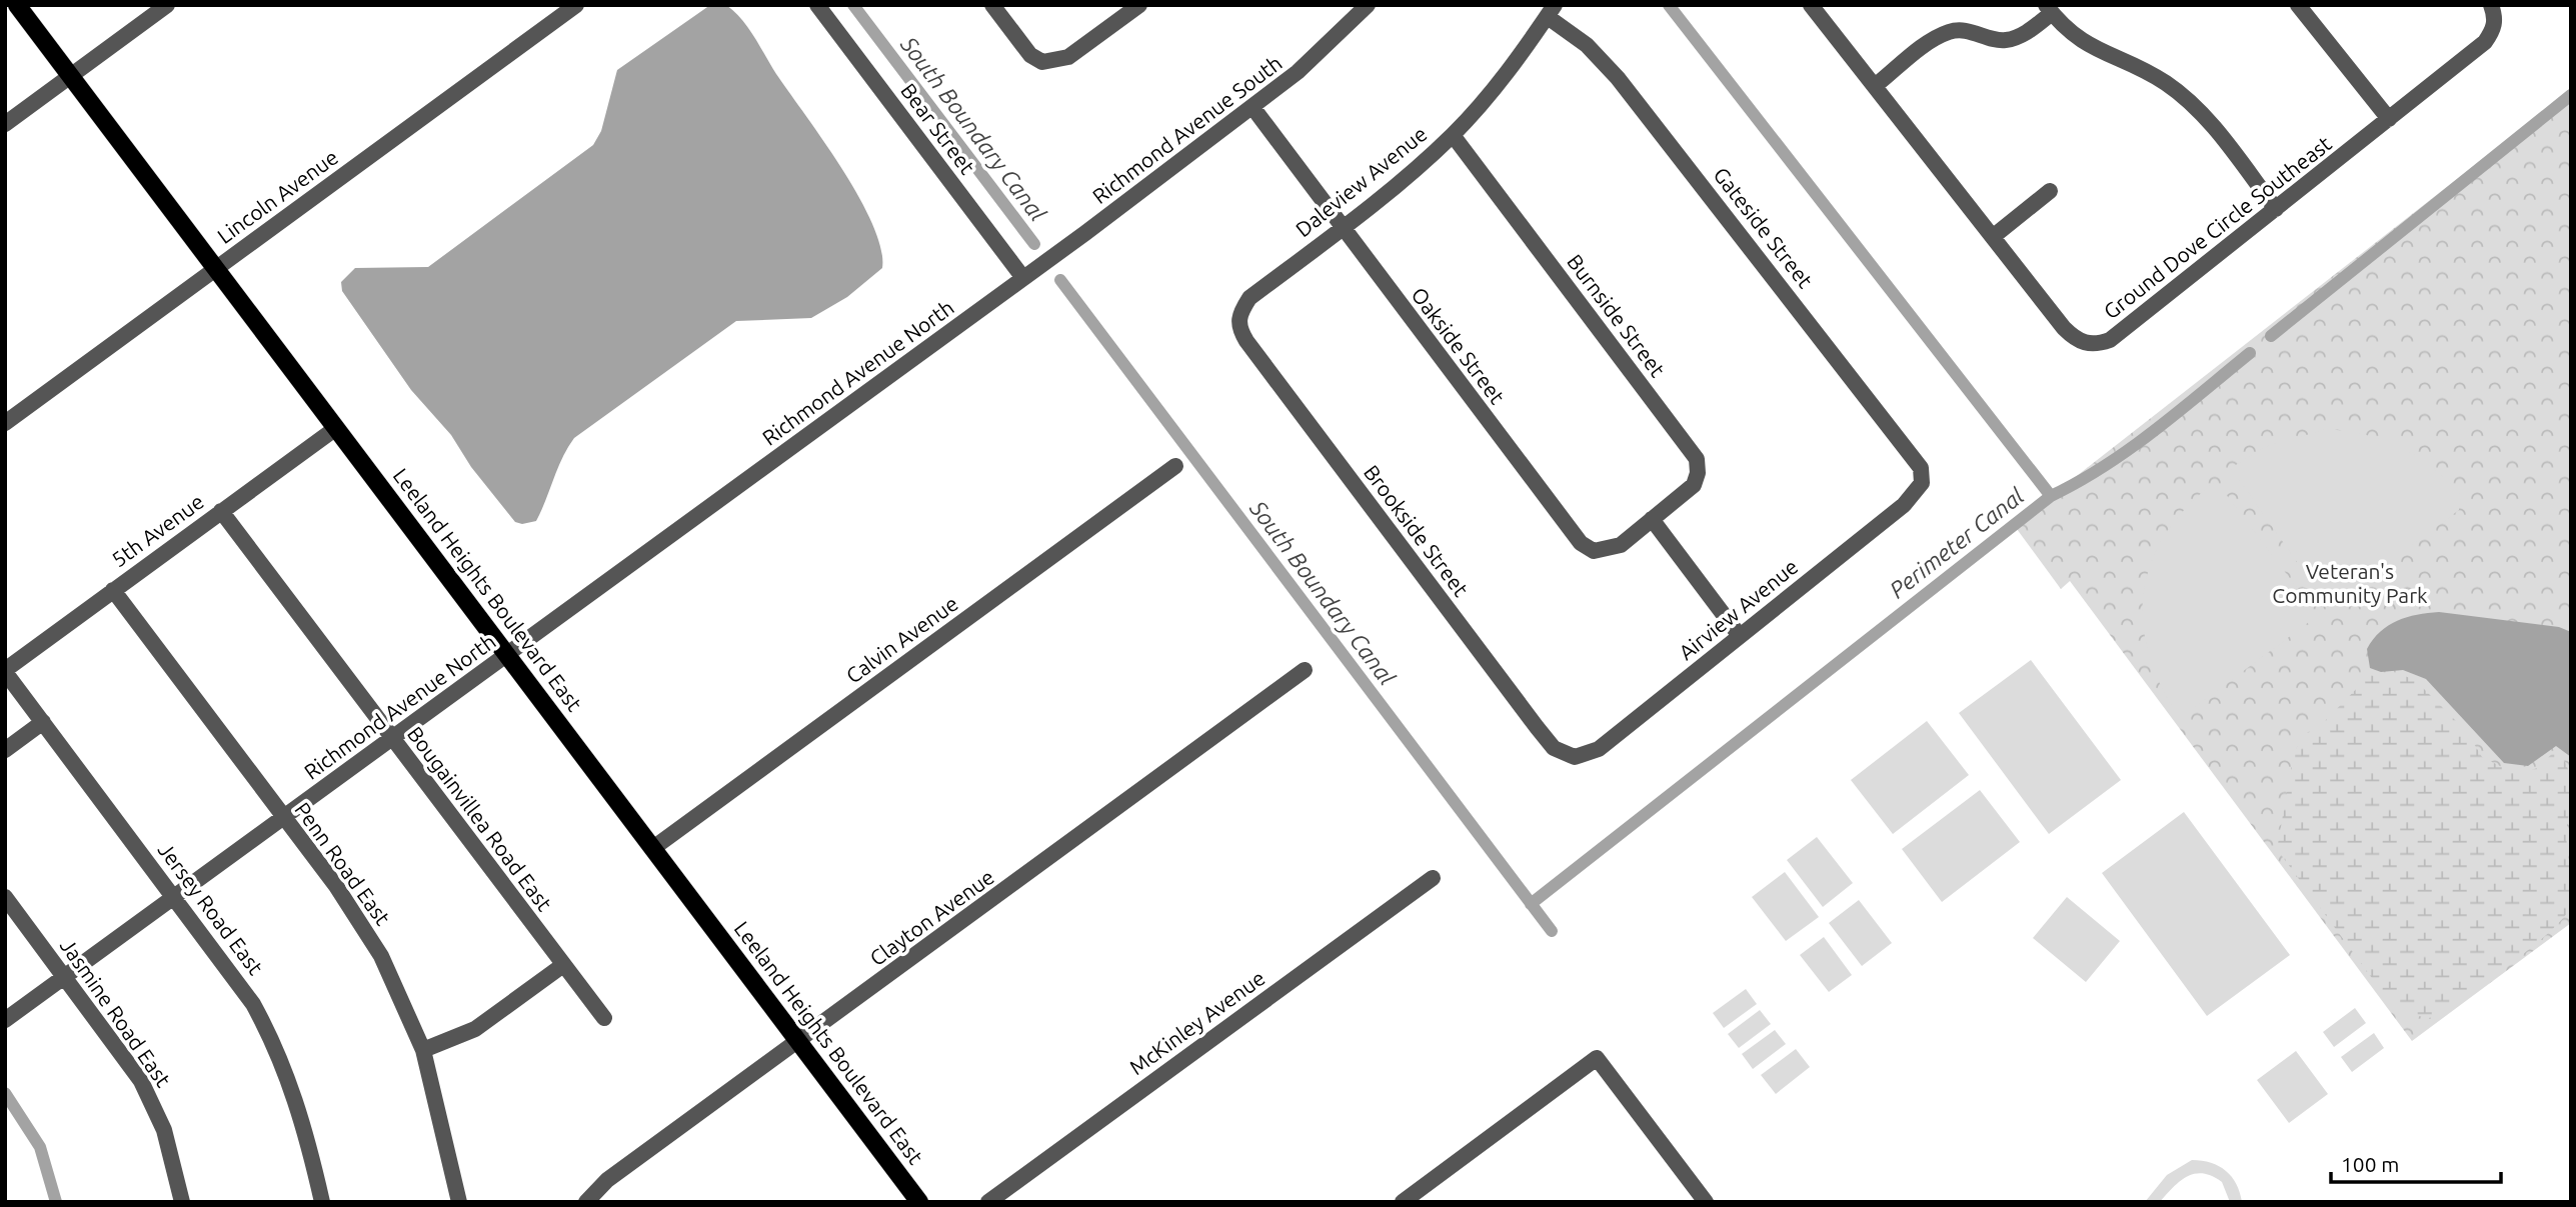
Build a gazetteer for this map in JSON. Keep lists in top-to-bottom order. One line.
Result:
{"streets":{"main road":["Leeland Heights Boulevard East"],"street":["Bear Street","Richmond Avenue South","Daleview Avenue","Lincoln Avenue","Gateside Street","Ground Dove Circle Southeast","Burnside Street","Oakside Street","Richmond Avenue North","5th Avenue","Brookside Street","Airview Avenue","Calvin Avenue","Bougainvillea Road East","Penn Road East","Jersey Road East","Clayton Avenue","Jasmine Road East","McKinley Avenue"]},"crossings":[["Bear Street","Richmond Avenue South"],["Bear Street","Richmond Avenue North"],["Richmond Avenue South","Oakside Street"],["Richmond Avenue South","Richmond Avenue North"],["Daleview Avenue","Gateside Street"],["Daleview Avenue","Burnside Street"],["Daleview Avenue","Oakside Street"],["Daleview Avenue","Brookside Street"],["Lincoln Avenue","Leeland Heights Boulevard East"],["Gateside Street","Airview Avenue"],["Burnside Street","Oakside Street"],["Richmond Avenue North","Leeland Heights Boulevard East"],["Richmond Avenue North","Bougainvillea Road East"],["Richmond Avenue North","Penn Road East"],["Richmond Avenue North","Jersey Road East"],["Richmond Avenue North","Jasmine Road East"],["5th Avenue","Leeland Heights Boulevard East"],["5th Avenue","Bougainvillea Road East"],["5th Avenue","Penn Road East"],["5th Avenue","Jersey Road East"],["Brookside Street","Airview Avenue"],["Leeland Heights Boulevard East","Calvin Avenue"],["Leeland Heights Boulevard East","Clayton Avenue"]],"water":["South Boundary Canal","Perimeter Canal"],"parks":["Veteran's Community Park"],"scale_bar":"100 m"}
